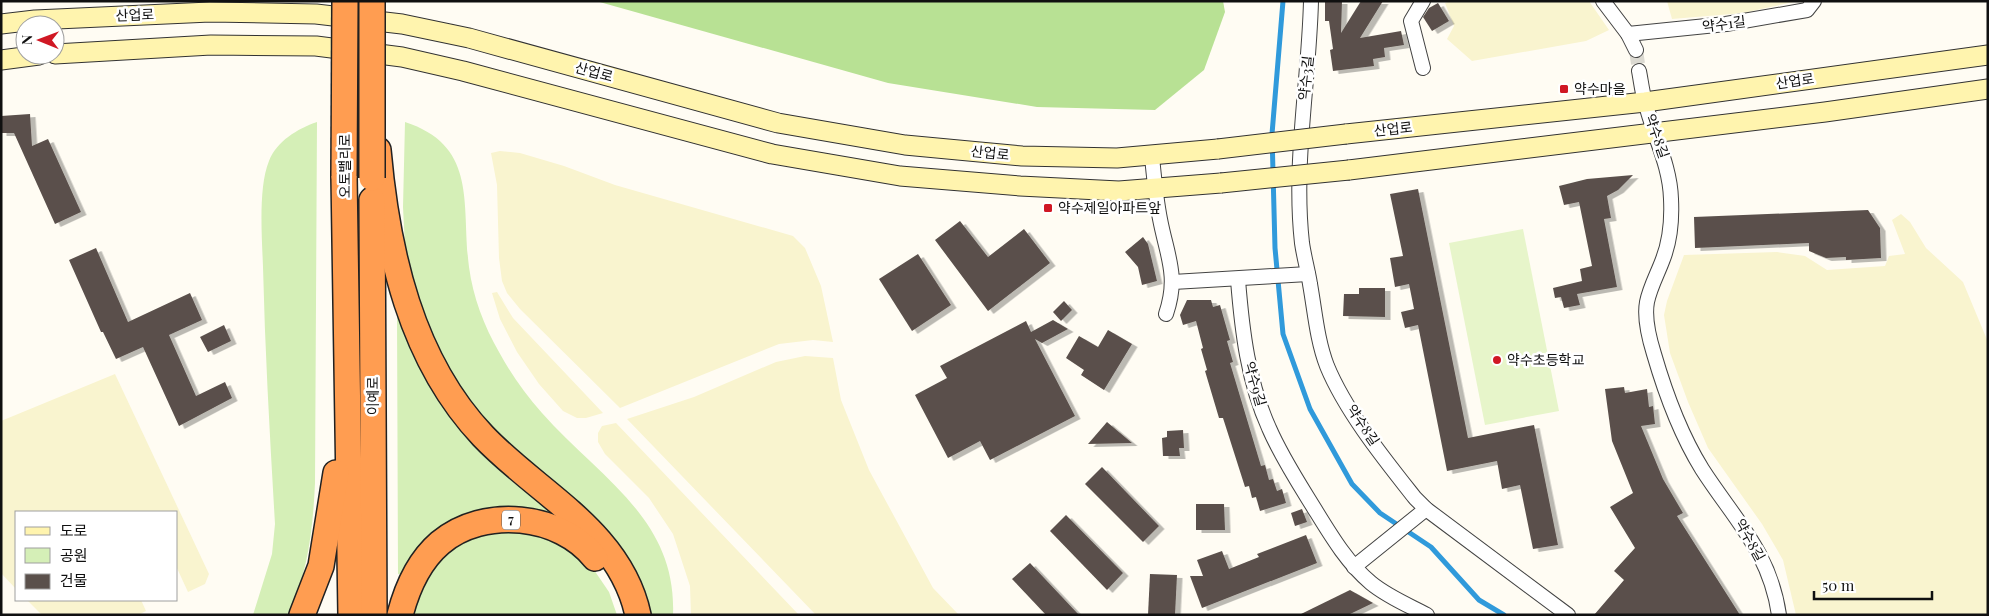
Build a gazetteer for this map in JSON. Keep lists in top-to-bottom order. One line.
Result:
{"streets":{"highway":["오토밸리로","이예로","7"],"main road":["산업로"],"street":["약수1길","약수3길","약수8길","약수9길"]},"crossings":[["산업로","약수8길"],["약수3길","약수8길"],["오토밸리로","이예로"]],"places":{"transit":["약수마을","약수제일아파트앞"],"other":["약수초등학교"]},"legend":["도로","공원","건물"],"scale_bar":"50 m","north":"left"}
